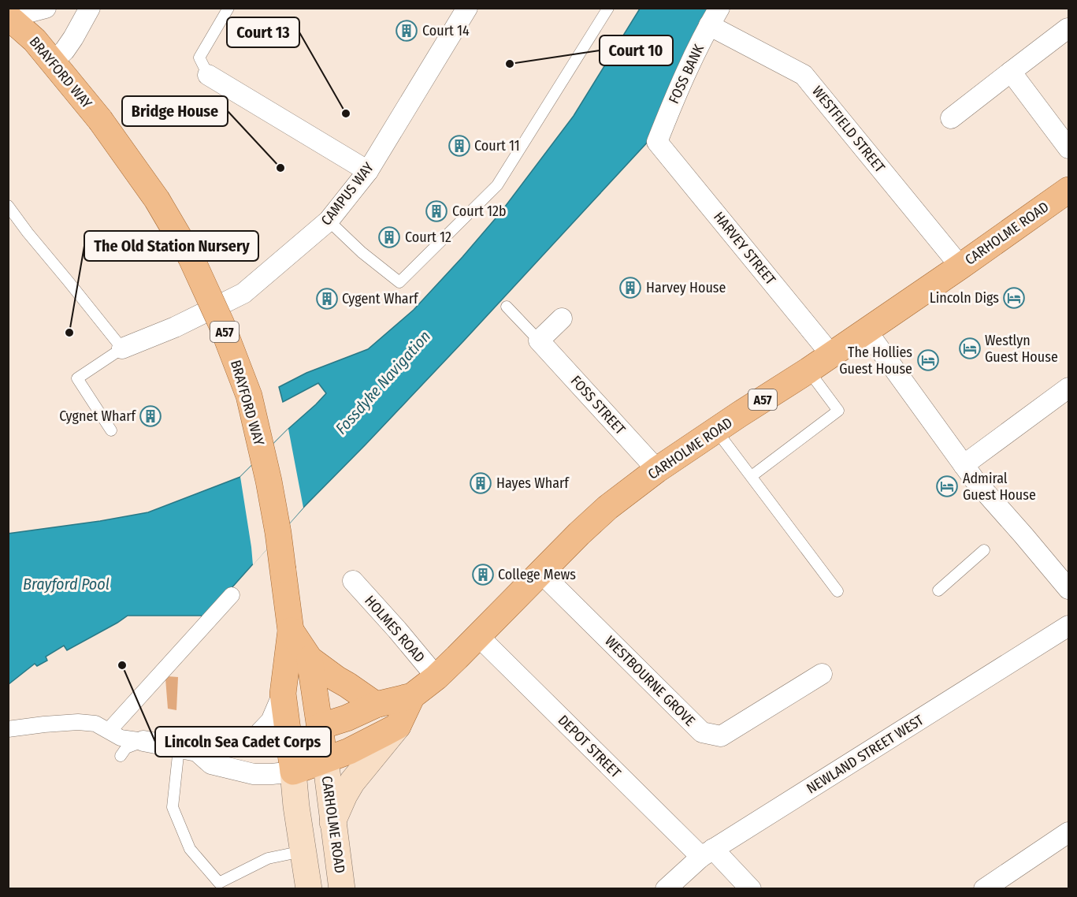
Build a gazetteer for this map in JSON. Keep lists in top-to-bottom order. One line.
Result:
{"streets":{"main road":["BRAYFORD WAY","CARHOLME ROAD","A57"],"street":["FOSS BANK","WESTFIELD STREET","CAMPUS WAY","HARVEY STREET","FOSS STREET","HOLMES ROAD","WESTBOURNE GROVE","DEPOT STREET","NEWLAND STREET WEST"]},"crossings":[["FOSS BANK","WESTFIELD STREET"],["FOSS BANK","HARVEY STREET"],["WESTFIELD STREET","CARHOLME ROAD"],["CARHOLME ROAD","HARVEY STREET"],["CARHOLME ROAD","FOSS STREET"],["CARHOLME ROAD","HOLMES ROAD"],["CARHOLME ROAD","WESTBOURNE GROVE"],["CARHOLME ROAD","DEPOT STREET"],["DEPOT STREET","NEWLAND STREET WEST"]],"water":["Fossdyke Navigation","Brayford Pool"],"places":{"building":["Court 14","Court 11","Court 12b","Court 12","Harvey House","Cygent Wharf","Cygnet Wharf","Hayes Wharf","College Mews"],"other":["Court 10","Court 13","Bridge House","The Old Station Nursery","Lincoln Sea Cadet Corps"],"hotel":["Lincoln Digs","Westlyn Guest House","The Hollies Guest House","Admiral Guest House"]}}
